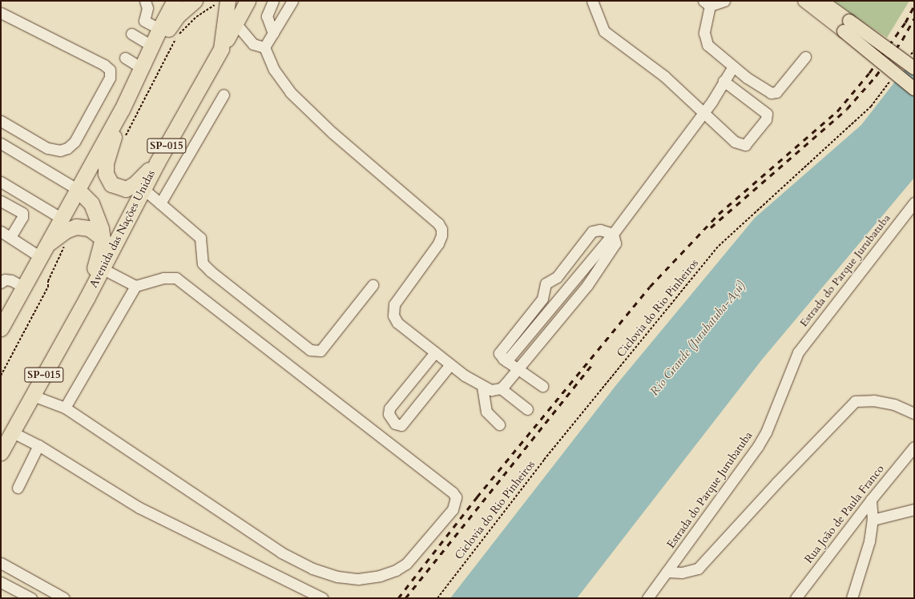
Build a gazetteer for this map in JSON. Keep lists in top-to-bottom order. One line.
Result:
{"streets":{"highway":["SP-015","Avenida das Nações Unidas"],"street":["Estrada do Parque Jurubatuba","Rua João de Paula Franco"],"path":["Ciclovia do Rio Pinheiros"]},"water":["Rio Grande (Jurubatuba-Açú)"]}
